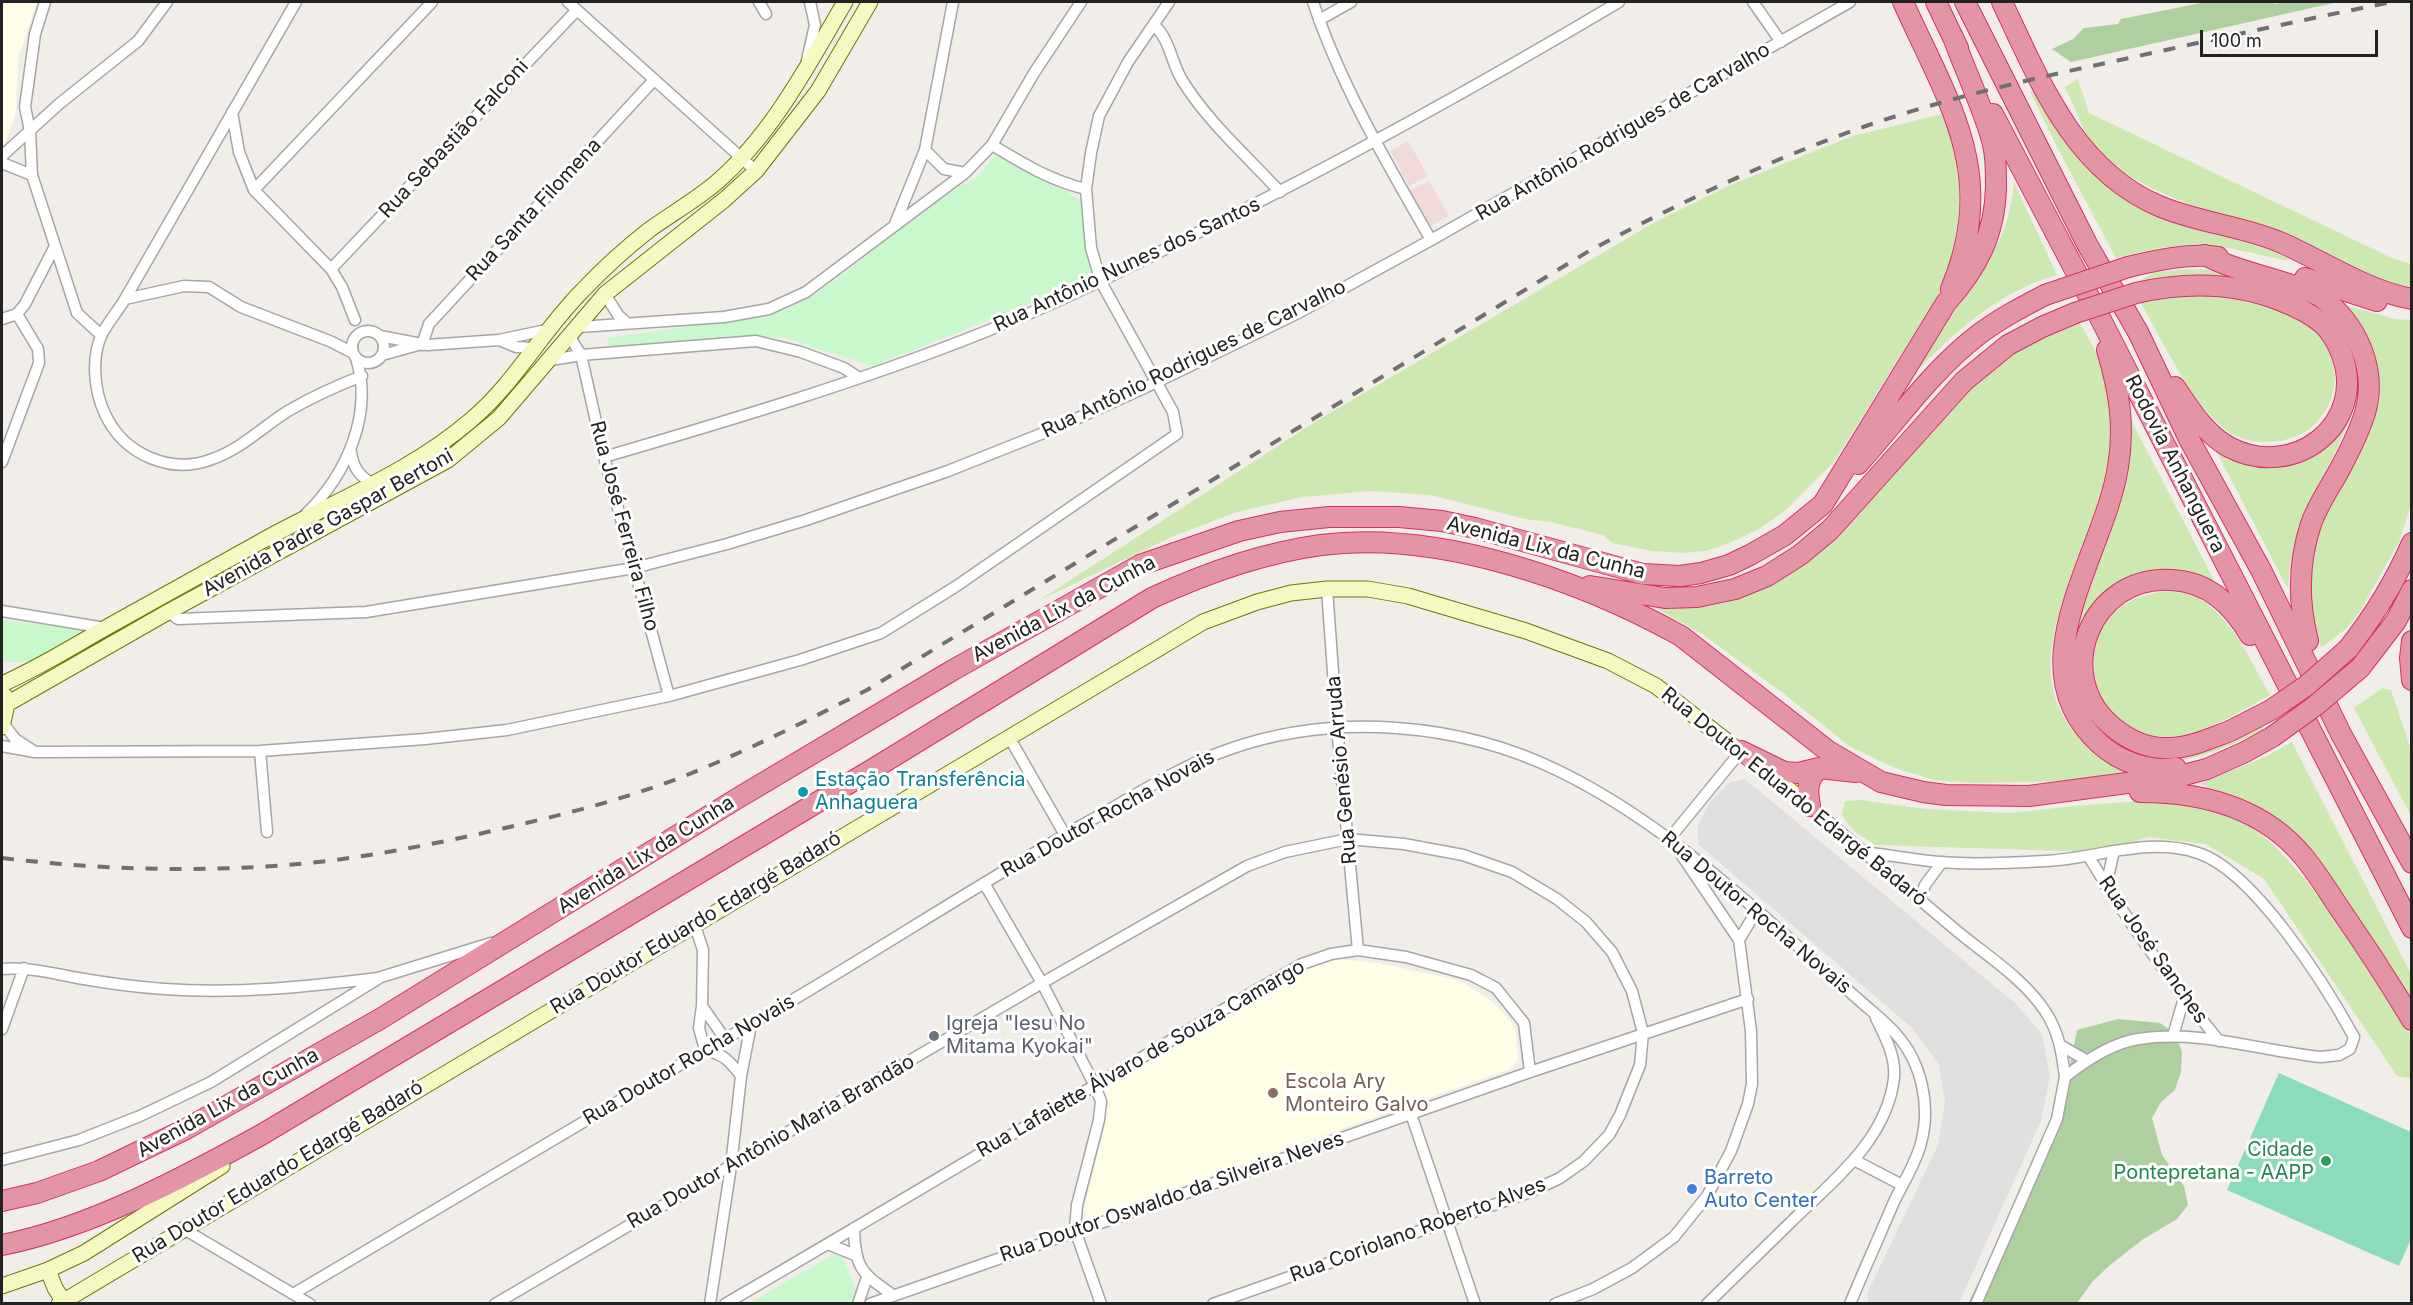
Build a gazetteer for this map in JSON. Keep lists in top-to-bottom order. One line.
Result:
{"streets":{"highway":["Rodovia Anhanguera","Avenida Lix da Cunha"],"street":["Rua Antônio Rodrigues de Carvalho","Rua Sebastião Falconi","Rua Santa Filomena","Rua Antônio Nunes dos Santos","Avenida Padre Gaspar Bertoni","Rua José Ferreira Filho","Rua Genésio Arruda","Rua Doutor Eduardo Edargé Badaró","Rua Doutor Rocha Novais","Rua José Sanches","Rua Lafaiette Álvaro de Souza Camargo","Rua Doutor Antônio Maria Brandão","Rua Doutor Oswaldo da Silveira Neves","Rua Coriolano Roberto Alves"]},"crossings":[["Rua Antônio Rodrigues de Carvalho","Avenida Padre Gaspar Bertoni"],["Rua Antônio Rodrigues de Carvalho","Rua José Ferreira Filho"],["Rua Antônio Nunes dos Santos","Rua José Ferreira Filho"],["Rodovia Anhanguera","Avenida Lix da Cunha"],["Avenida Padre Gaspar Bertoni","Rua José Ferreira Filho"],["Rua Genésio Arruda","Rua Doutor Eduardo Edargé Badaró"],["Rua Genésio Arruda","Rua Doutor Rocha Novais"],["Rua Genésio Arruda","Rua Lafaiette Álvaro de Souza Camargo"],["Rua Genésio Arruda","Rua Doutor Antônio Maria Brandão"],["Rua Lafaiette Álvaro de Souza Camargo","Rua Doutor Oswaldo da Silveira Neves"],["Rua Doutor Antônio Maria Brandão","Rua Doutor Oswaldo da Silveira Neves"],["Rua Doutor Antônio Maria Brandão","Rua Coriolano Roberto Alves"],["Rua Doutor Oswaldo da Silveira Neves","Rua Coriolano Roberto Alves"]],"places":["Estação Transferência Anhaguera","Igreja \"Iesu No Mitama Kyokai\"","Escola Ary Monteiro Galvo","Cidade Pontepretana - AAPP","Barreto Auto Center"],"scale_bar":"100 m"}
